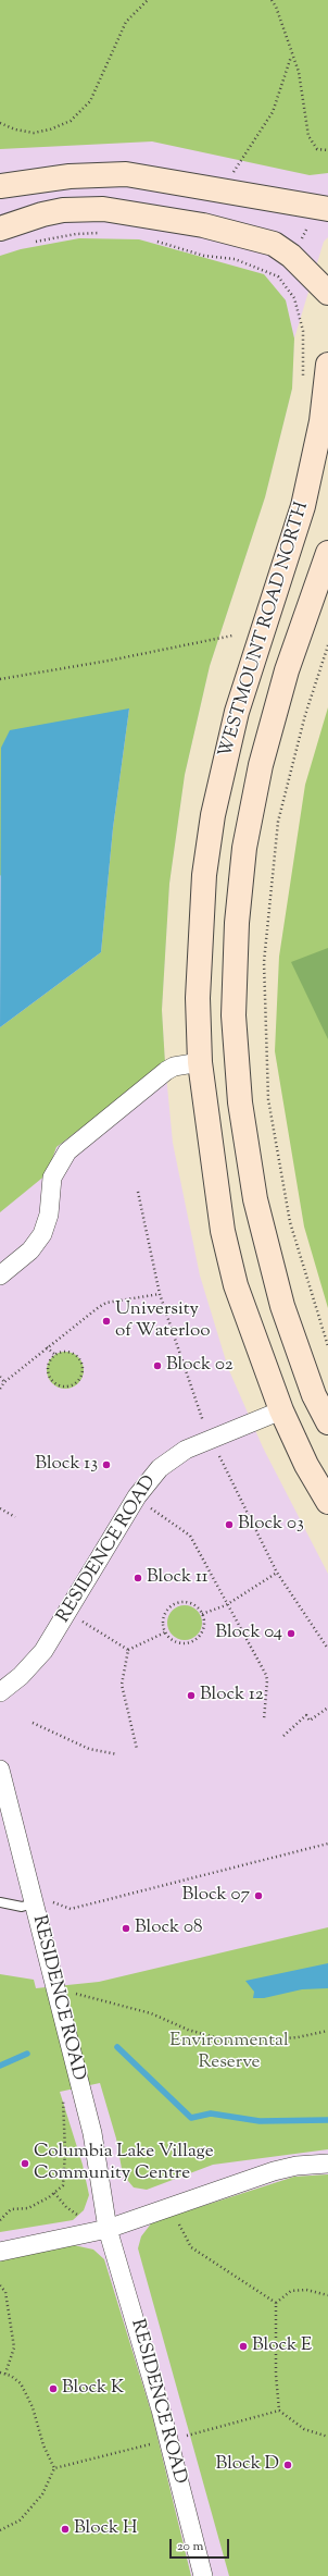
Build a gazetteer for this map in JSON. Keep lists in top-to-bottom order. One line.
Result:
{"streets":{"main road":["WESTMOUNT ROAD NORTH"],"street":["RESIDENCE ROAD"]},"crossings":[["WESTMOUNT ROAD NORTH","RESIDENCE ROAD"]],"parks":["Environmental Reserve"],"places":["University of Waterloo","Block 02","Block 13","Block 03","Block 11","Block 04","Block 12","Block 07","Block 08","Columbia Lake Village Community Centre","Block E","Block K","Block D","Block H"],"scale_bar":"20 m"}
